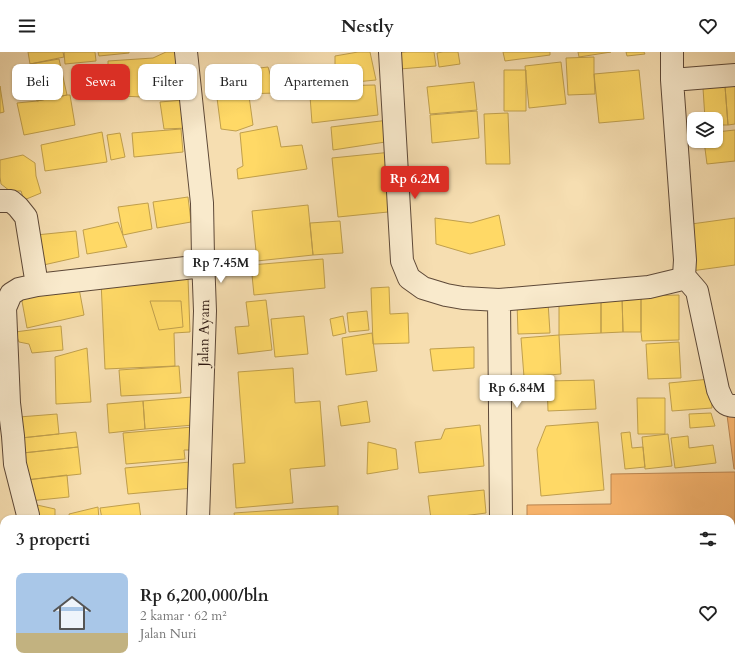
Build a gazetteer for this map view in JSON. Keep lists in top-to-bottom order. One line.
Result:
{"streets":{"street":["Jalan Ayam"]},"page":{"header":"Nestly","chip":["Beli","Sewa","Filter","Baru","Apartemen"],"price":["Rp 6.2M","Rp 7.45M","Rp 6.84M"],"heading":"3 properti","list":[{"name":"Rp 6,200,000/bln","note":"2 kamar · 62 m² · Jalan Nuri"}]}}
